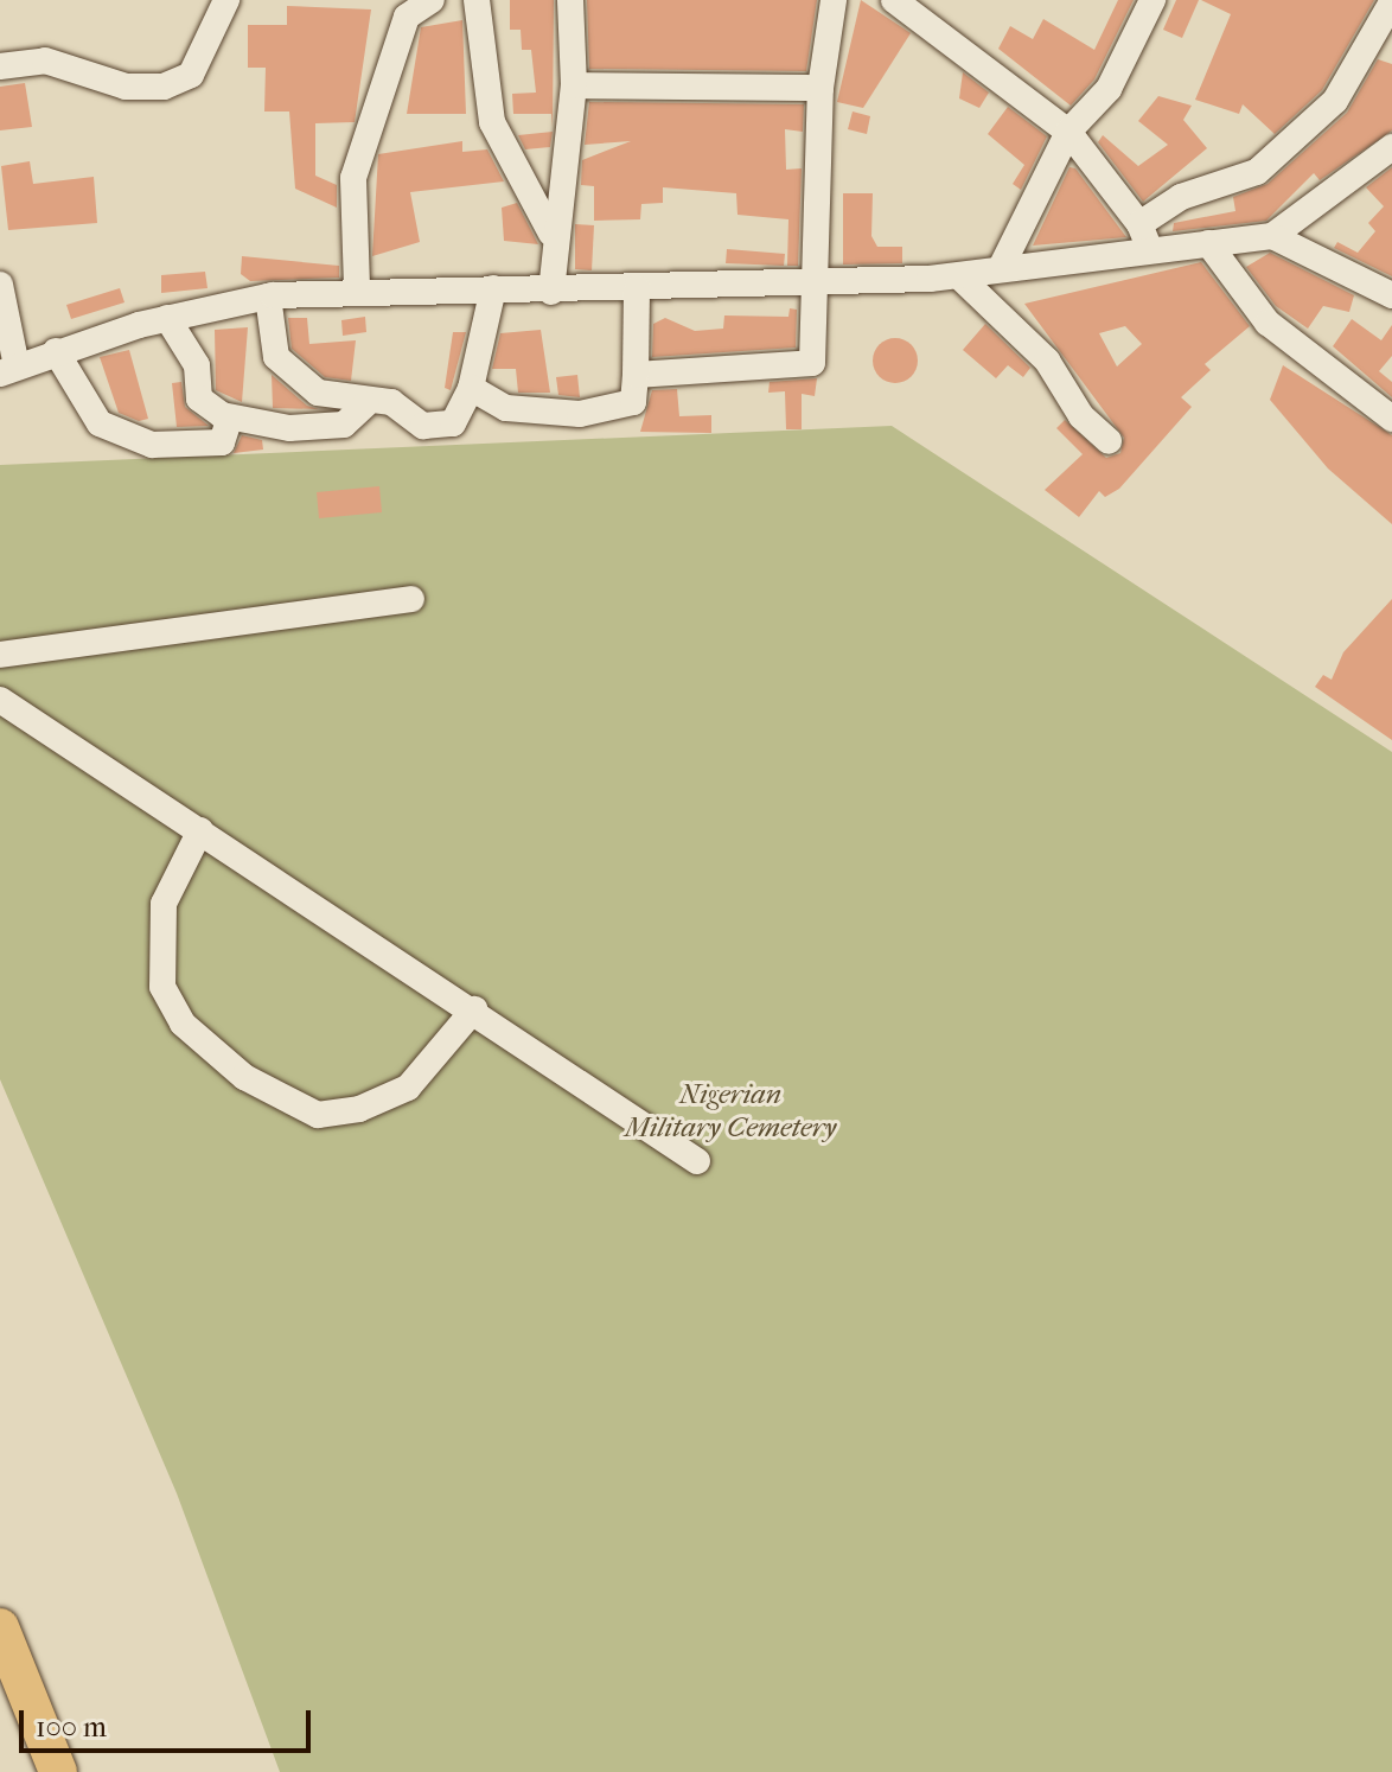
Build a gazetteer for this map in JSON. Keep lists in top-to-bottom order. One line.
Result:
{"parks":["Nigerian Military Cemetery"],"scale_bar":"100 m"}
